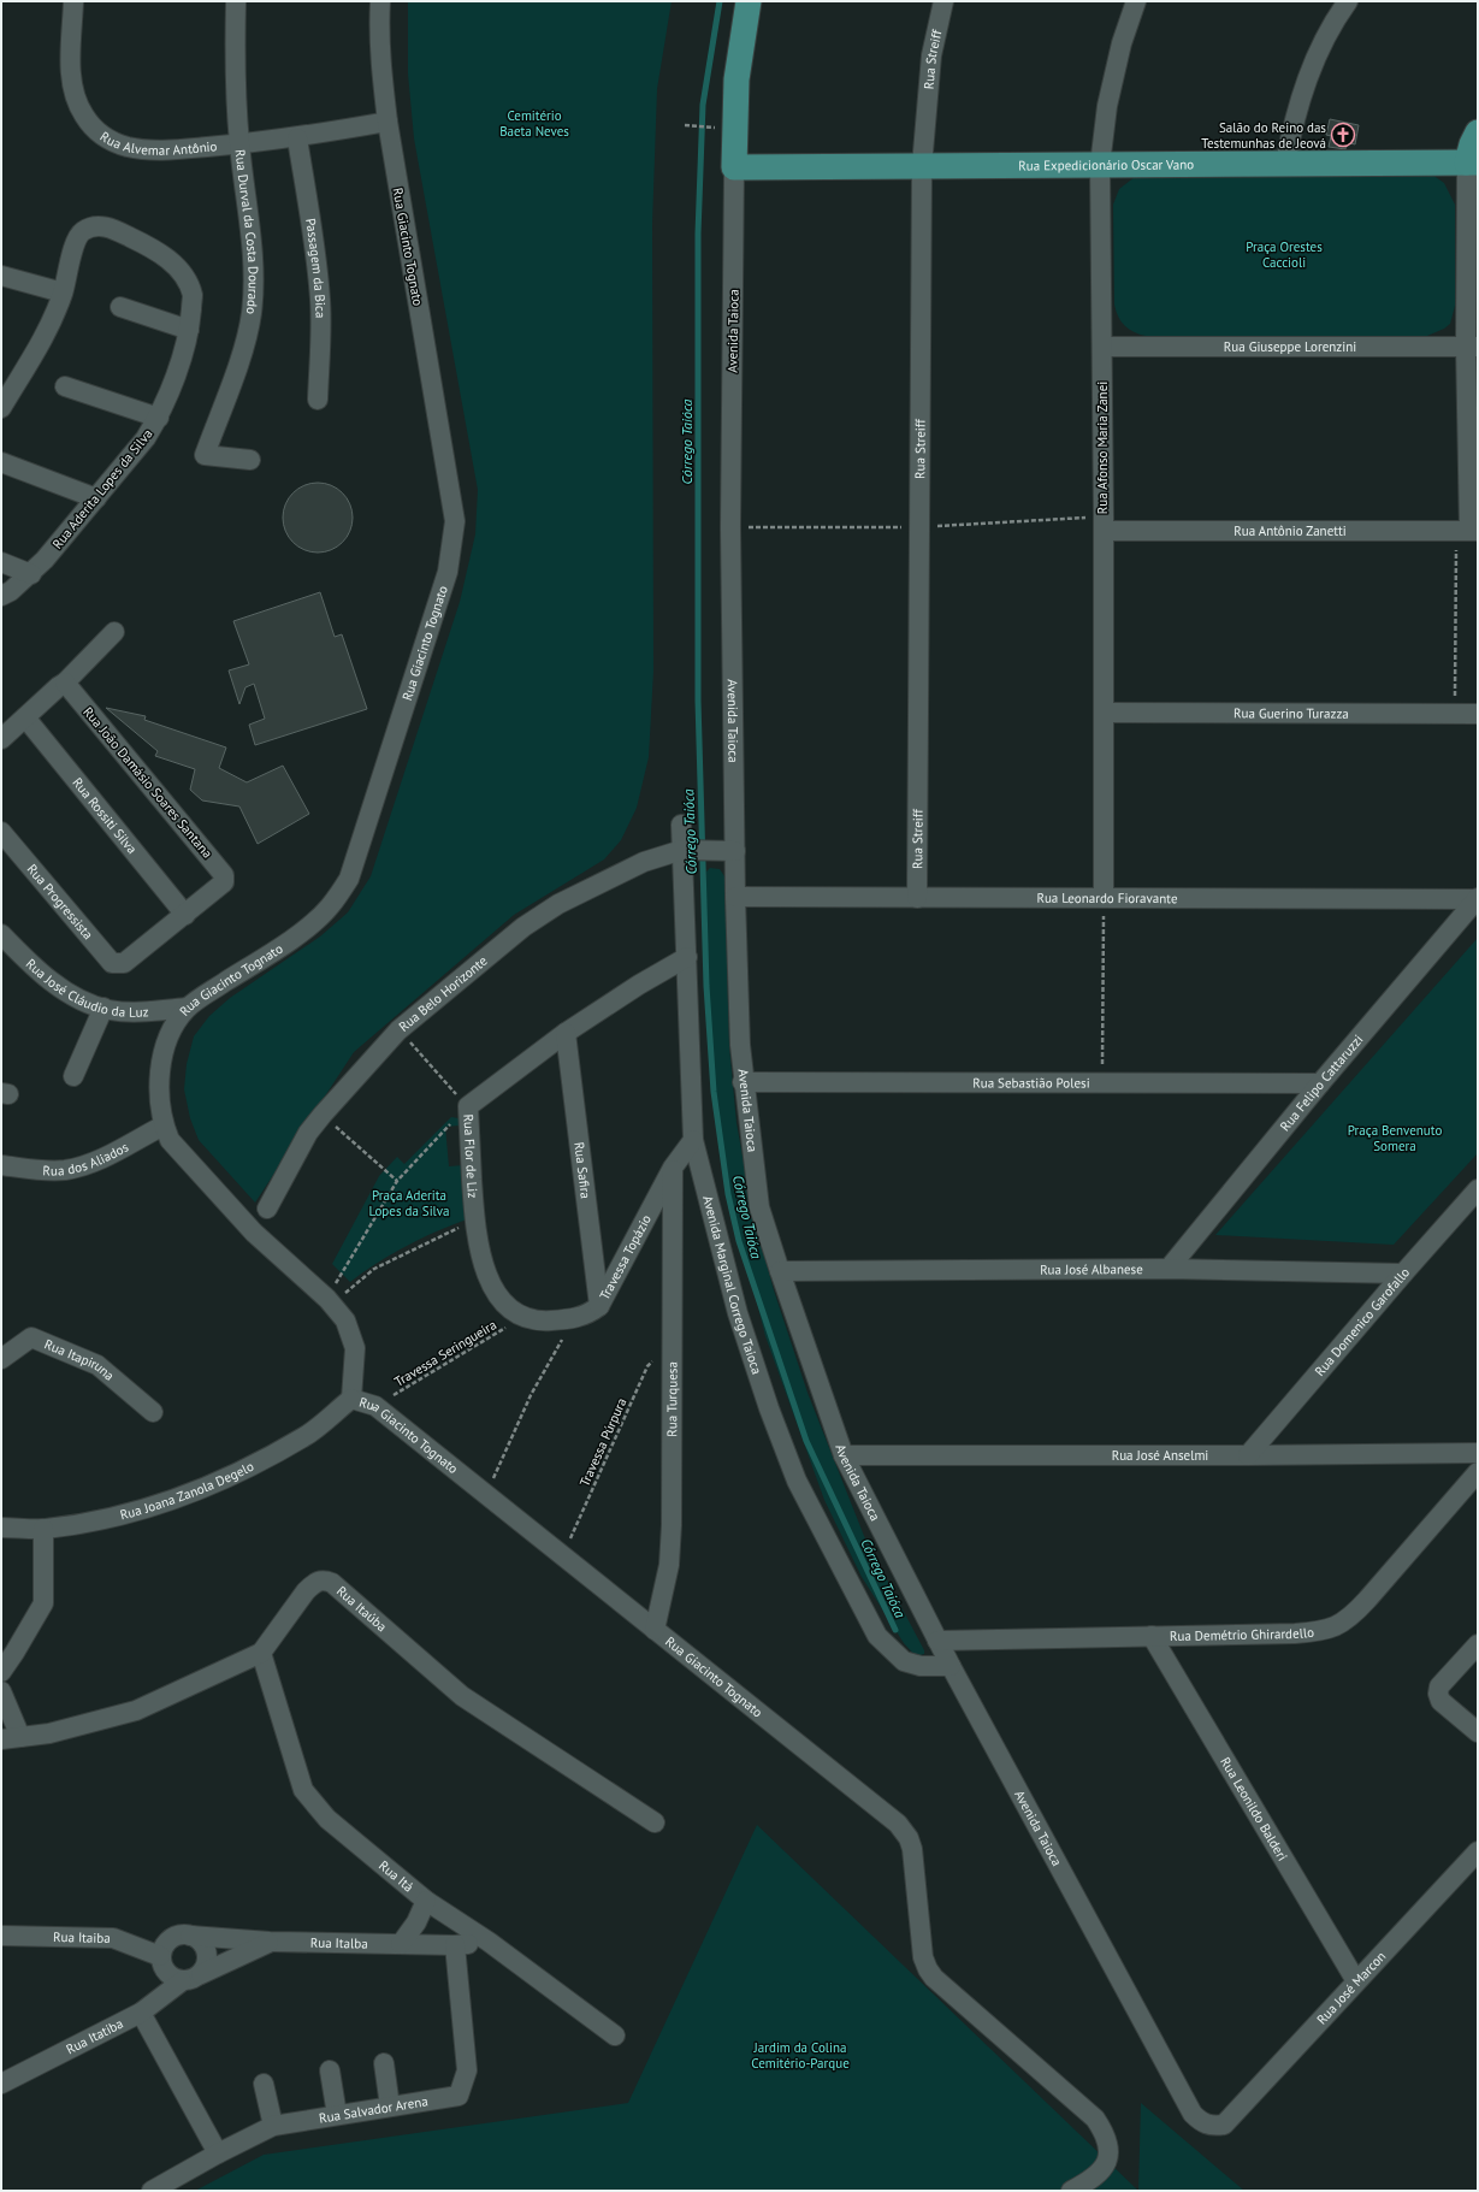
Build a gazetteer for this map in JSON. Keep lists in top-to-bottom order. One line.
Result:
{"streets":{"main road":["Rua Expedicionário Oscar Vano","Avenida Taioca"],"street":["Rua Streiff","Rua Alvemar Antônio","Rua Durval da Costa Dourado","Rua Giacinto Tognato","Passagem da Bica","Rua Giuseppe Lorenzini","Rua Afonso Maria Zanei","Rua Aderita Lopes da Silva","Rua Antônio Zanetti","Rua Guerino Turazza","Rua João Damásio Soares Santana","Rua Rossiti Silva","Rua Leonardo Fioravante","Rua Progressista","Rua José Cláudio da Luz","Rua Belo Horizonte","Rua Felipo Cattaruzzi","Rua Sebastião Polesi","Rua dos Aliados","Rua Flor de Liz","Rua Safira","Travessa Topázio","Rua José Albanese","Avenida Marginal Corrego Taioca","Rua Domenico Garofallo","Rua Itapiruna","Rua Turquesa","Rua José Anselmi","Rua Joana Zanola Degelo","Rua Itaúba","Rua Demétrio Ghirardello","Rua Leonildo Balderi","Rua Itá","Rua Itaiba","Rua Italba","Rua José Marcon","Rua Itatiba","Rua Salvador Arena"],"path":["Travessa Seringueira","Travessa Púrpura"]},"crossings":[["Rua Streiff","Rua Expedicionário Oscar Vano"],["Rua Streiff","Rua Leonardo Fioravante"],["Rua Alvemar Antônio","Rua Durval da Costa Dourado"],["Rua Alvemar Antônio","Rua Giacinto Tognato"],["Rua Alvemar Antônio","Passagem da Bica"],["Rua Expedicionário Oscar Vano","Avenida Taioca"],["Rua Expedicionário Oscar Vano","Rua Afonso Maria Zanei"],["Rua Giacinto Tognato","Rua José Cláudio da Luz"],["Rua Giacinto Tognato","Rua dos Aliados"],["Rua Giacinto Tognato","Travessa Seringueira"],["Rua Giacinto Tognato","Rua Turquesa"],["Rua Giacinto Tognato","Travessa Púrpura"],["Rua Giacinto Tognato","Rua Joana Zanola Degelo"],["Avenida Taioca","Rua Leonardo Fioravante"],["Avenida Taioca","Rua Sebastião Polesi"],["Avenida Taioca","Rua José Albanese"],["Avenida Taioca","Avenida Marginal Corrego Taioca"],["Avenida Taioca","Rua José Anselmi"],["Avenida Taioca","Rua Demétrio Ghirardello"],["Avenida Taioca","Rua José Marcon"],["Rua Giuseppe Lorenzini","Rua Afonso Maria Zanei"],["Rua Afonso Maria Zanei","Rua Antônio Zanetti"],["Rua Afonso Maria Zanei","Rua Guerino Turazza"],["Rua Afonso Maria Zanei","Rua Leonardo Fioravante"],["Rua João Damásio Soares Santana","Rua Rossiti Silva"],["Rua João Damásio Soares Santana","Rua Progressista"],["Rua Rossiti Silva","Rua Progressista"],["Rua Leonardo Fioravante","Rua Felipo Cattaruzzi"],["Rua Belo Horizonte","Avenida Marginal Corrego Taioca"],["Rua Felipo Cattaruzzi","Rua Sebastião Polesi"],["Rua Felipo Cattaruzzi","Rua José Albanese"],["Rua Flor de Liz","Rua Safira"],["Rua Flor de Liz","Avenida Marginal Corrego Taioca"],["Rua Flor de Liz","Travessa Seringueira"],["Rua Safira","Travessa Topázio"],["Travessa Topázio","Avenida Marginal Corrego Taioca"],["Travessa Topázio","Rua Turquesa"],["Rua José Albanese","Rua Domenico Garofallo"],["Rua Domenico Garofallo","Rua José Anselmi"],["Rua Turquesa","Travessa Púrpura"],["Rua Itaúba","Rua Itá"],["Rua Demétrio Ghirardello","Rua Leonildo Balderi"],["Rua Leonildo Balderi","Rua José Marcon"],["Rua Itá","Rua Italba"],["Rua Itaiba","Rua Italba"],["Rua Itaiba","Rua Itatiba"],["Rua Italba","Rua Itatiba"],["Rua Italba","Rua Salvador Arena"]],"water":["Córrego Taióca"],"parks":["Cemitério Baeta Neves","Praça Orestes Caccioli","Praça Benvenuto Somera","Praça Aderita Lopes da Silva","Jardim da Colina Cemitério-Parque"],"places":{"church":["Salão do Reino das Testemunhas de Jeová"]}}
